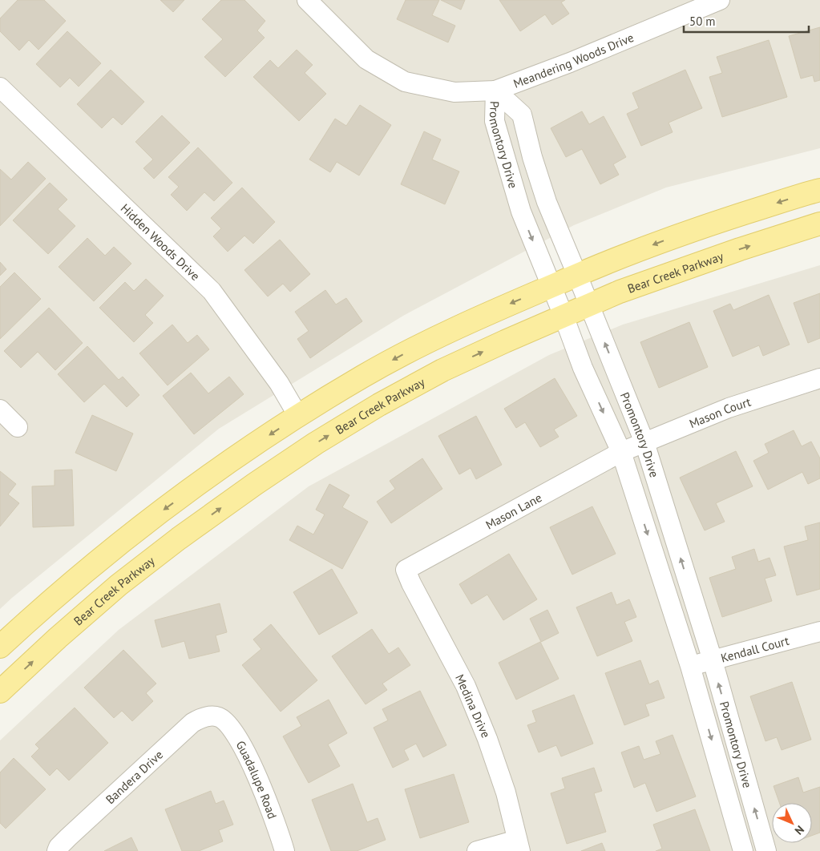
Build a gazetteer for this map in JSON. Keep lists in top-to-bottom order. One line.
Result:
{"streets":{"main road":["Bear Creek Parkway"],"street":["Meandering Woods Drive","Promontory Drive","Hidden Woods Drive","Mason Court","Mason Lane","Kendall Court","Medina Drive","Bandera Drive","Guadalupe Road"]},"crossings":[["Meandering Woods Drive","Promontory Drive"],["Promontory Drive","Bear Creek Parkway"],["Promontory Drive","Mason Court"],["Promontory Drive","Mason Lane"],["Promontory Drive","Kendall Court"],["Mason Court","Mason Lane"],["Mason Lane","Medina Drive"],["Bandera Drive","Guadalupe Road"]],"scale_bar":"50 m","north":"bottom right"}
